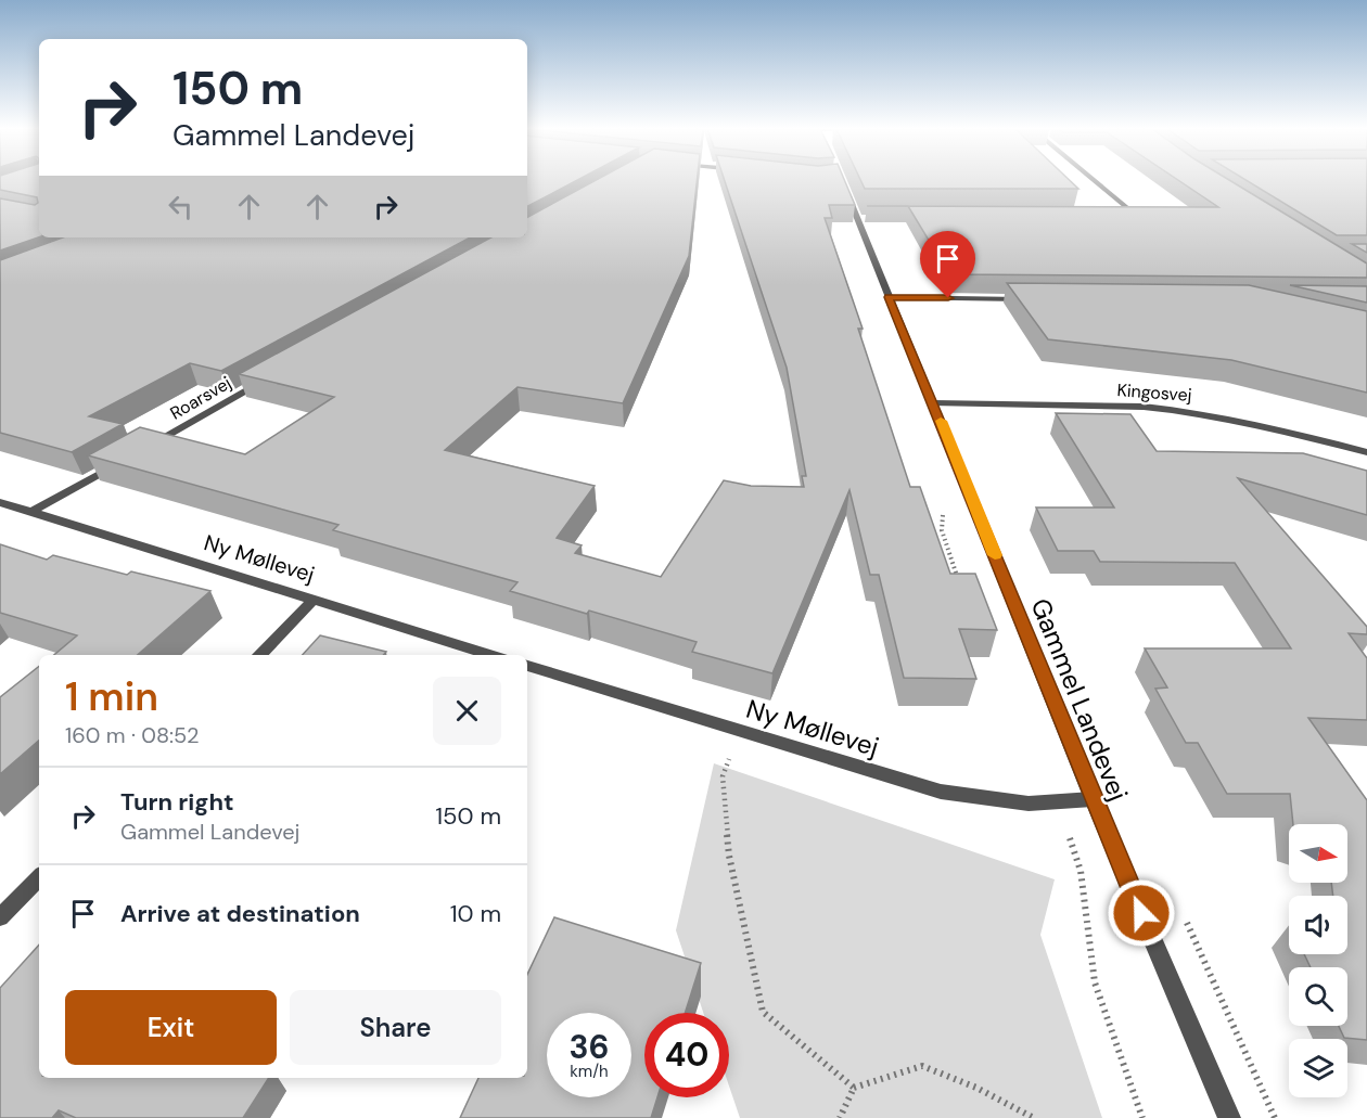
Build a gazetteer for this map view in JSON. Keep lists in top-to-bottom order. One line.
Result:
{"streets":{"street":["Kingosvej","Roarsvej","Ny Møllevej","Gammel Landevej"]},"crossings":[["Kingosvej","Gammel Landevej"],["Ny Møllevej","Gammel Landevej"]],"north":"right","page":{"turn":["150 m","Gammel Landevej"],"heading":["1 min","160 m · 08:52"],"list":[{"name":"Turn right","note":"Gammel Landevej","value":"150 m"},{"name":"Arrive at destination","value":"10 m"}],"buttons":["Exit","Share"],"speed":"36 km/h","limit":"40"}}
